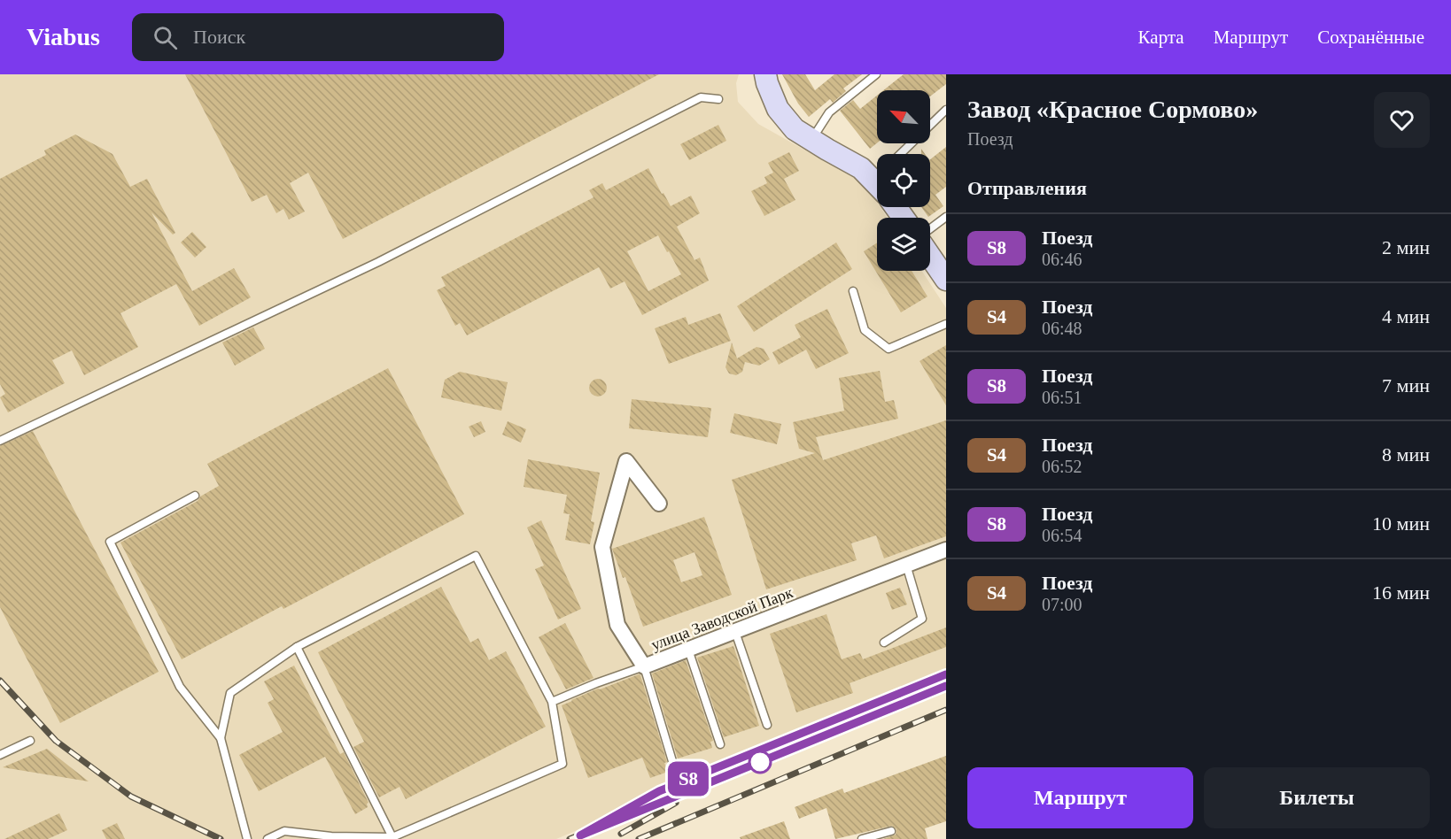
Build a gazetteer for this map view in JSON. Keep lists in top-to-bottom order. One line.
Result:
{"streets":{"street":["улица Заводской Парк"]},"north":"top left","page":{"header":"Viabus","search":"Поиск","nav":["Карта","Маршрут","Сохранённые"],"on_map":"S8","heading":[["Завод «Красное Сормово»","Поезд"],"Отправления"],"list":[{"mark":"S8","name":"Поезд","note":"06:46","value":"2 мин"},{"mark":"S4","name":"Поезд","note":"06:48","value":"4 мин"},{"mark":"S8","name":"Поезд","note":"06:51","value":"7 мин"},{"mark":"S4","name":"Поезд","note":"06:52","value":"8 мин"},{"mark":"S8","name":"Поезд","note":"06:54","value":"10 мин"},{"mark":"S4","name":"Поезд","note":"07:00","value":"16 мин"}],"buttons":["Маршрут","Билеты"]}}
